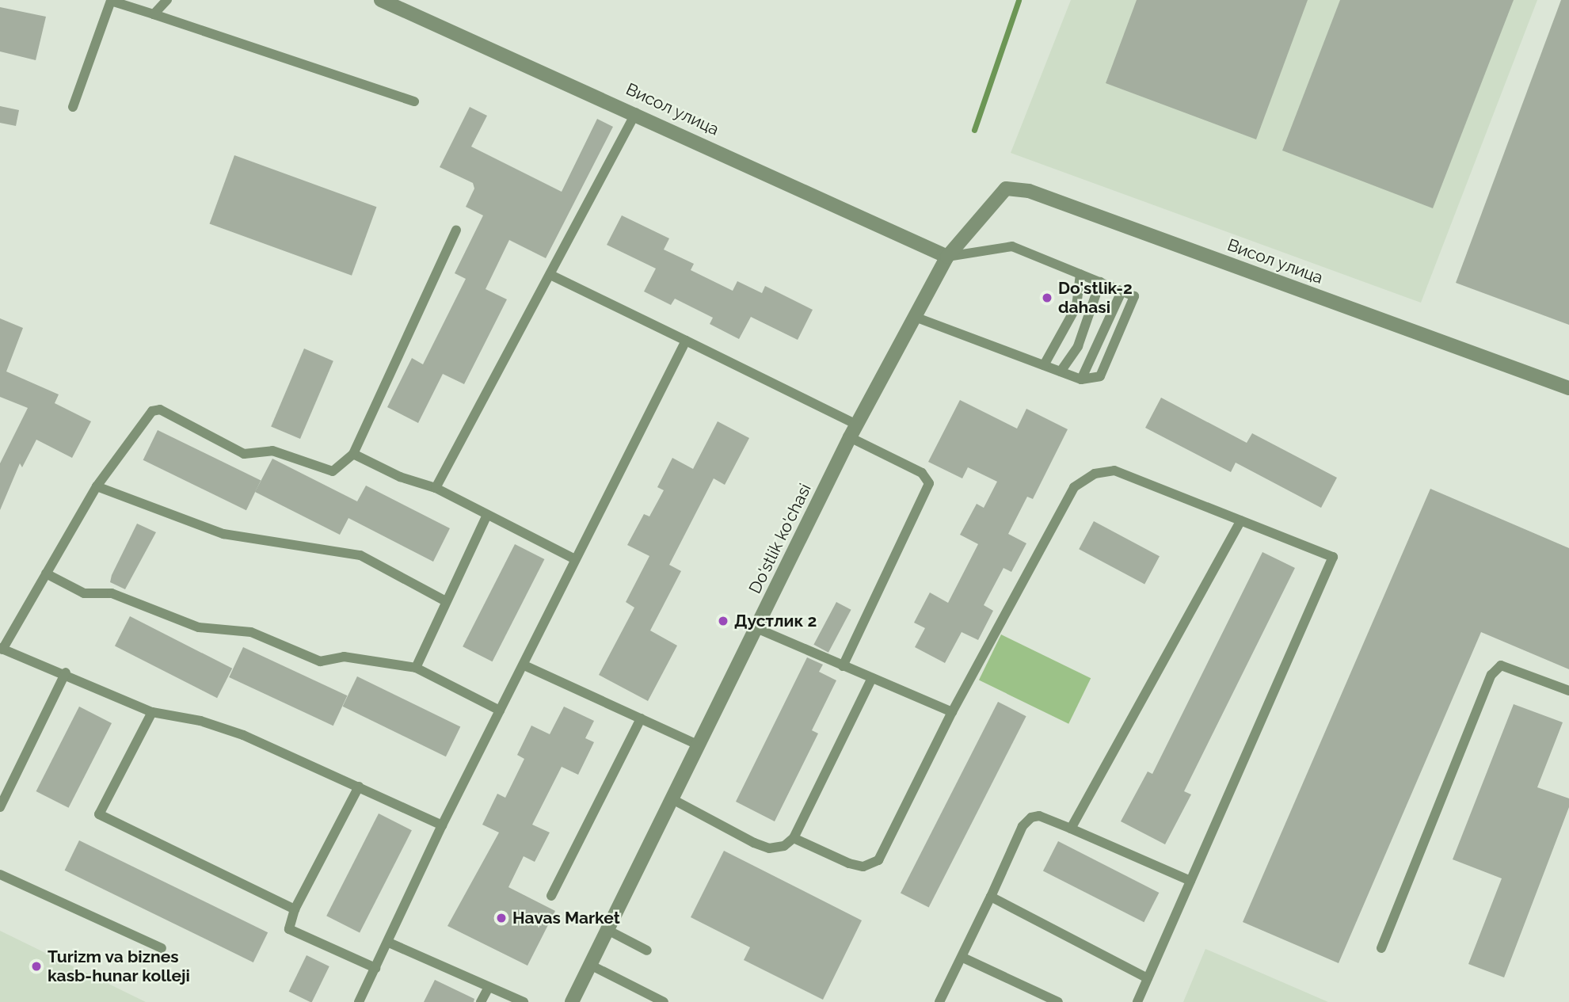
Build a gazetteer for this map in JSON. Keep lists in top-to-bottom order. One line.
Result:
{"streets":{"street":["Висол улица","Do'stlik ko'chasi"]},"crossings":[["Висол улица","Do'stlik ko'chasi"]],"places":["Do'stlik-2 dahasi","Дустлик 2","Havas Market","Turizm va biznes kasb-hunar kolleji"]}
